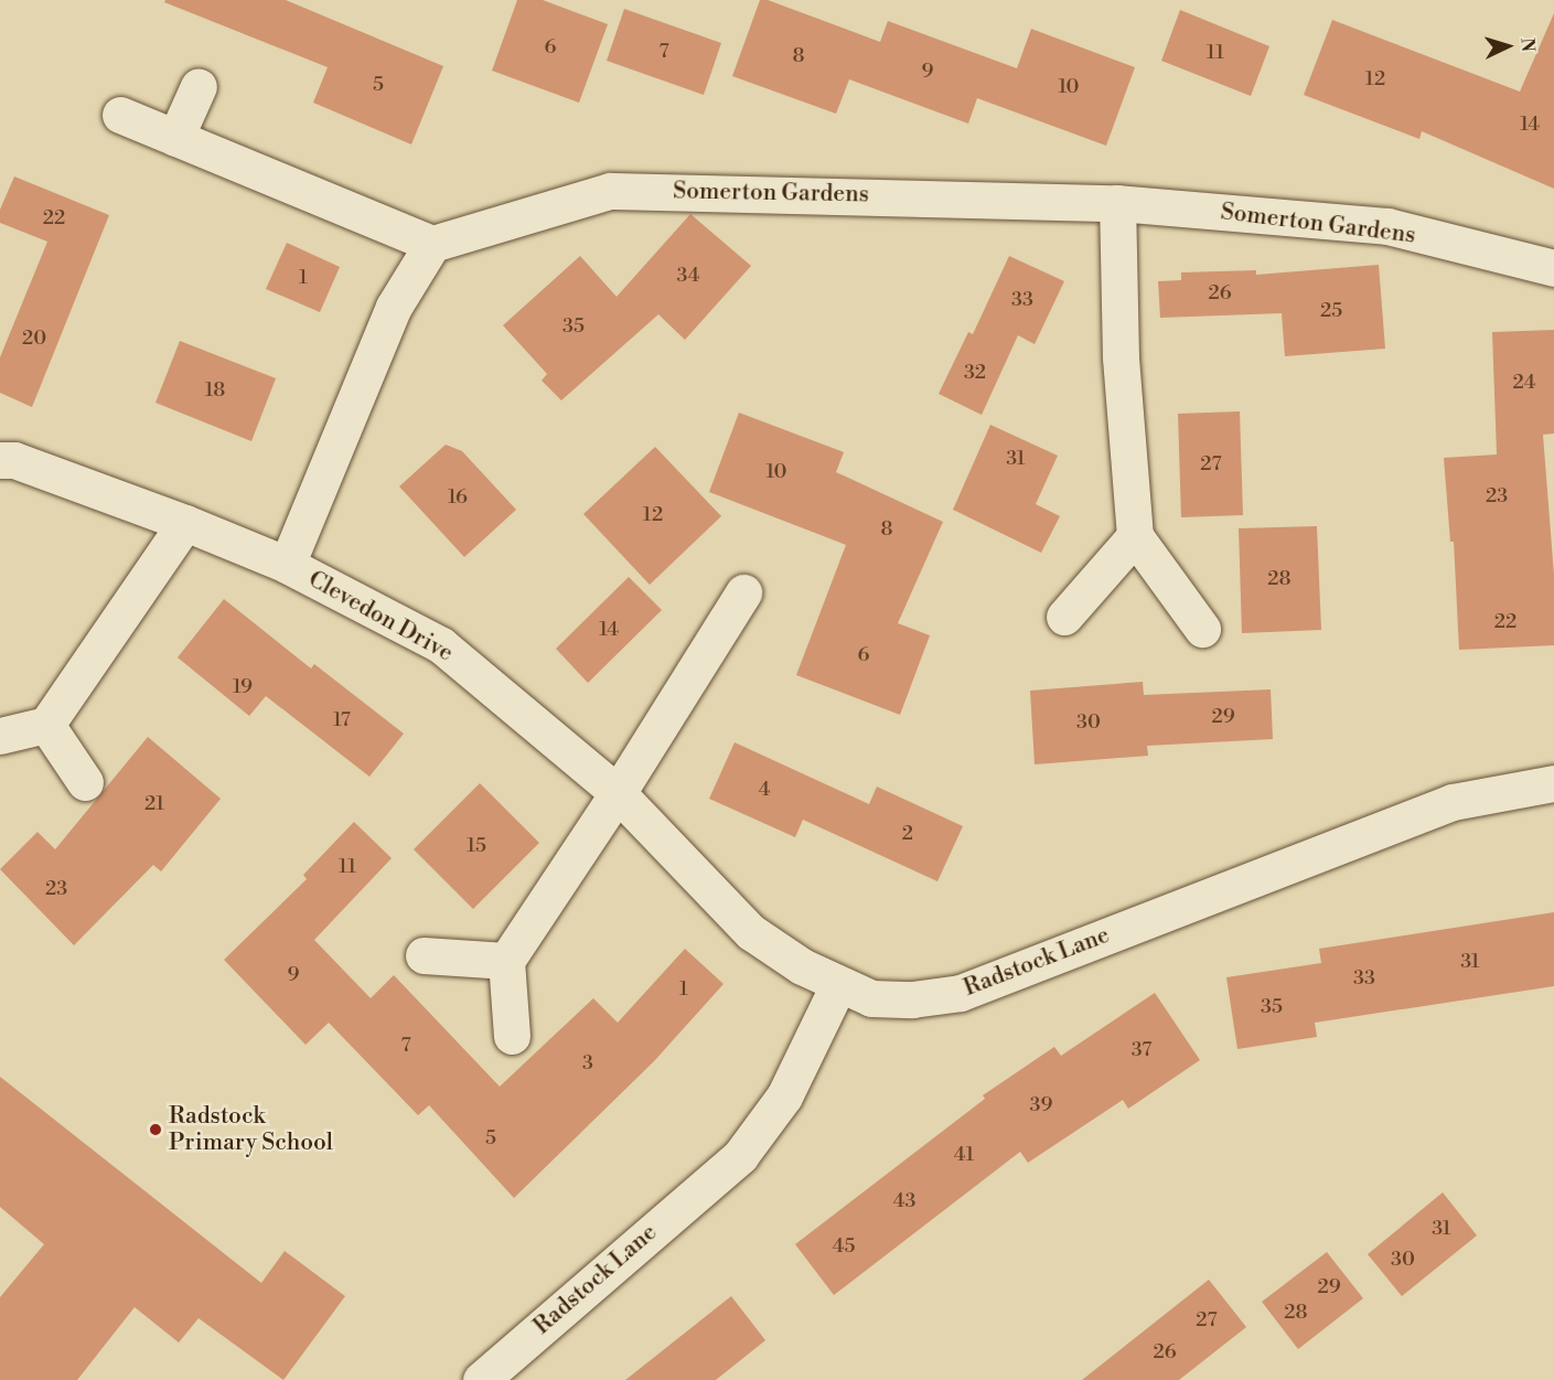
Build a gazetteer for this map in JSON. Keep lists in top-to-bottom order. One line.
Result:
{"streets":{"street":["Somerton Gardens","Clevedon Drive","Radstock Lane"]},"crossings":[["Clevedon Drive","Radstock Lane"]],"places":["Radstock Primary School"],"house_numbers":["6","7","11","8","9","12","5","10","14","22","34","1","26","33","25","35","20","32","24","18","31","27","10","23","16","12","8","28","22","14","6","19","29","17","30","4","21","2","15","11","23","31","9","33","1","35","7","37","3","39","5","41","43","31","45","30","29","28","27","26"],"north":"right"}
